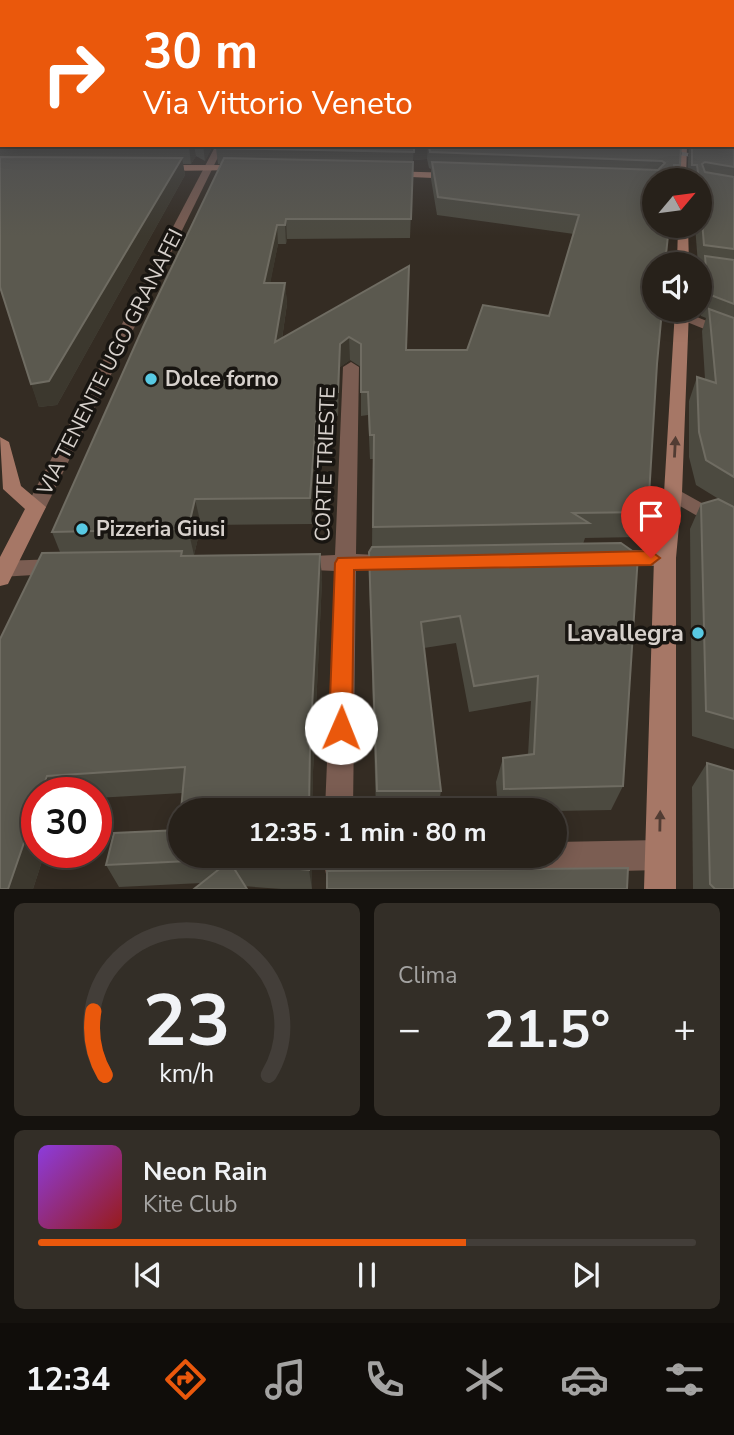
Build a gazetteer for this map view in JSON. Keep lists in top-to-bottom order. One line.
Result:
{"streets":{"main road":["VIA TENENTE UGO GRANAFEI"],"street":["CORTE TRIESTE"]},"places":["Dolce forno","Pizzeria Giusi","Lavallegra"],"north":"top right","page":{"turn":["30 m","Via Vittorio Veneto"],"limit":"30","trip":"12:35 · 1 min · 80 m","tile":"Clima","heat":["−","21.5°","+"],"song":["Neon Rain","Kite Club"],"tabs":"12:34","gauge":["23","km/h"]}}
